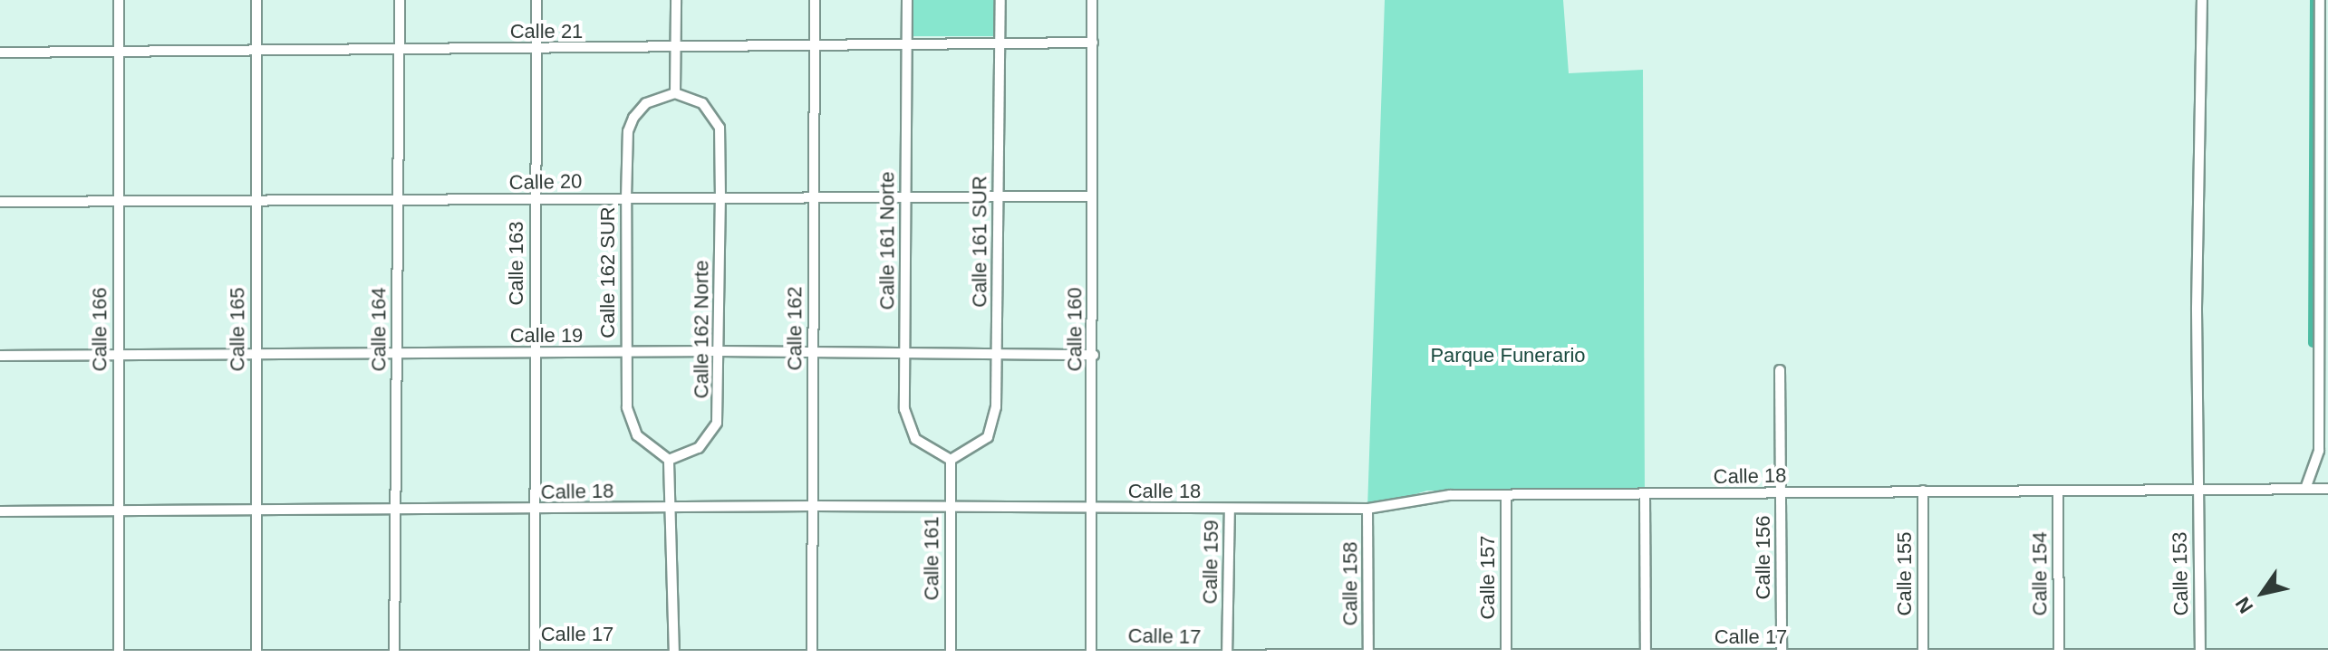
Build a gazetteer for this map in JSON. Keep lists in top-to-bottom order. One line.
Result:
{"streets":{"street":["Calle 21","Calle 20","Calle 161 Norte","Calle 161 SUR","Calle 163","Calle 162 SUR","Calle 162","Calle 166","Calle 165","Calle 164","Calle 162 Norte","Calle 160","Calle 19","Calle 18","Calle 156","Calle 161","Calle 159","Calle 155","Calle 154","Calle 153","Calle 157","Calle 158","Calle 17"]},"crossings":[["Calle 21","Calle 161 Norte"],["Calle 21","Calle 161 SUR"],["Calle 21","Calle 163"],["Calle 21","Calle 162"],["Calle 21","Calle 166"],["Calle 21","Calle 165"],["Calle 21","Calle 164"],["Calle 21","Calle 160"],["Calle 20","Calle 161 Norte"],["Calle 20","Calle 161 SUR"],["Calle 20","Calle 163"],["Calle 20","Calle 162 SUR"],["Calle 20","Calle 162"],["Calle 20","Calle 166"],["Calle 20","Calle 165"],["Calle 20","Calle 164"],["Calle 20","Calle 162 Norte"],["Calle 20","Calle 160"],["Calle 161 Norte","Calle 161 SUR"],["Calle 161 Norte","Calle 19"],["Calle 161 Norte","Calle 161"],["Calle 161 SUR","Calle 19"],["Calle 161 SUR","Calle 161"],["Calle 163","Calle 19"],["Calle 163","Calle 18"],["Calle 163","Calle 17"],["Calle 162 SUR","Calle 162 Norte"],["Calle 162 SUR","Calle 19"],["Calle 162","Calle 19"],["Calle 162","Calle 18"],["Calle 162","Calle 17"],["Calle 166","Calle 19"],["Calle 166","Calle 18"],["Calle 166","Calle 17"],["Calle 165","Calle 19"],["Calle 165","Calle 18"],["Calle 165","Calle 17"],["Calle 164","Calle 19"],["Calle 164","Calle 18"],["Calle 164","Calle 17"],["Calle 162 Norte","Calle 19"],["Calle 160","Calle 19"],["Calle 160","Calle 18"],["Calle 160","Calle 17"],["Calle 18","Calle 156"],["Calle 18","Calle 161"],["Calle 18","Calle 159"],["Calle 18","Calle 155"],["Calle 18","Calle 154"],["Calle 18","Calle 153"],["Calle 18","Calle 157"],["Calle 18","Calle 158"],["Calle 156","Calle 17"],["Calle 161","Calle 17"],["Calle 159","Calle 17"],["Calle 155","Calle 17"],["Calle 154","Calle 17"],["Calle 153","Calle 17"],["Calle 157","Calle 17"],["Calle 158","Calle 17"]],"parks":["Parque Funerario"],"north":"bottom left"}
